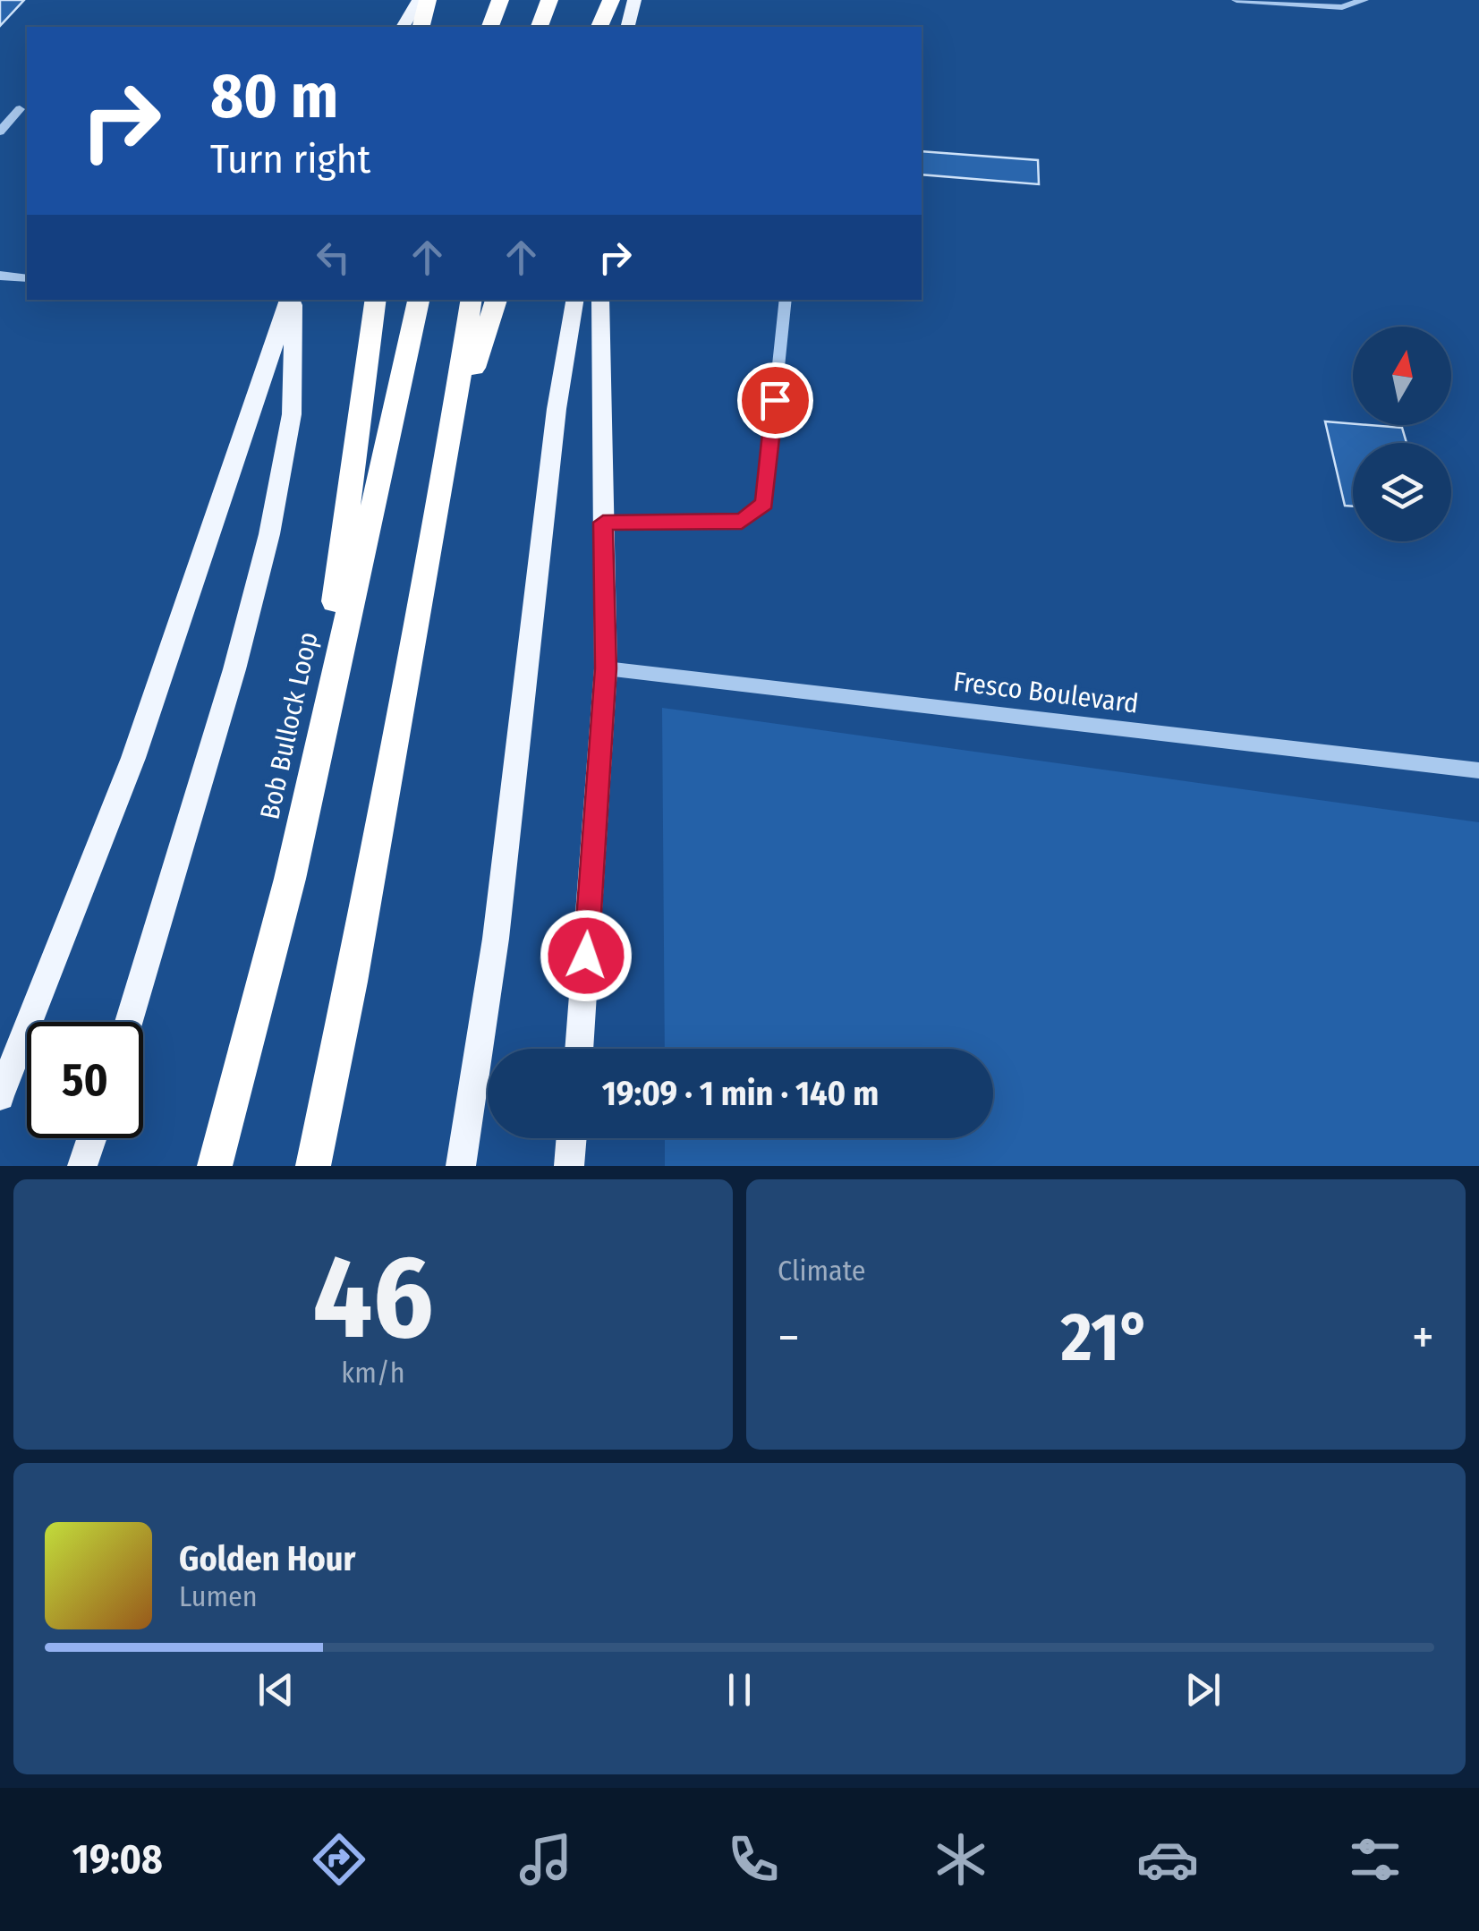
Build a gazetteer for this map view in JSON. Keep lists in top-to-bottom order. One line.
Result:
{"streets":{"highway":["Bob Bullock Loop"],"street":["Fresco Boulevard"]},"north":"top","page":{"turn":["80 m","Turn right"],"limit":"50","trip":"19:09 · 1 min · 140 m","tile":[["46","km/h"],"Climate"],"heat":["−","21°","+"],"song":["Golden Hour","Lumen"],"tabs":"19:08"}}
